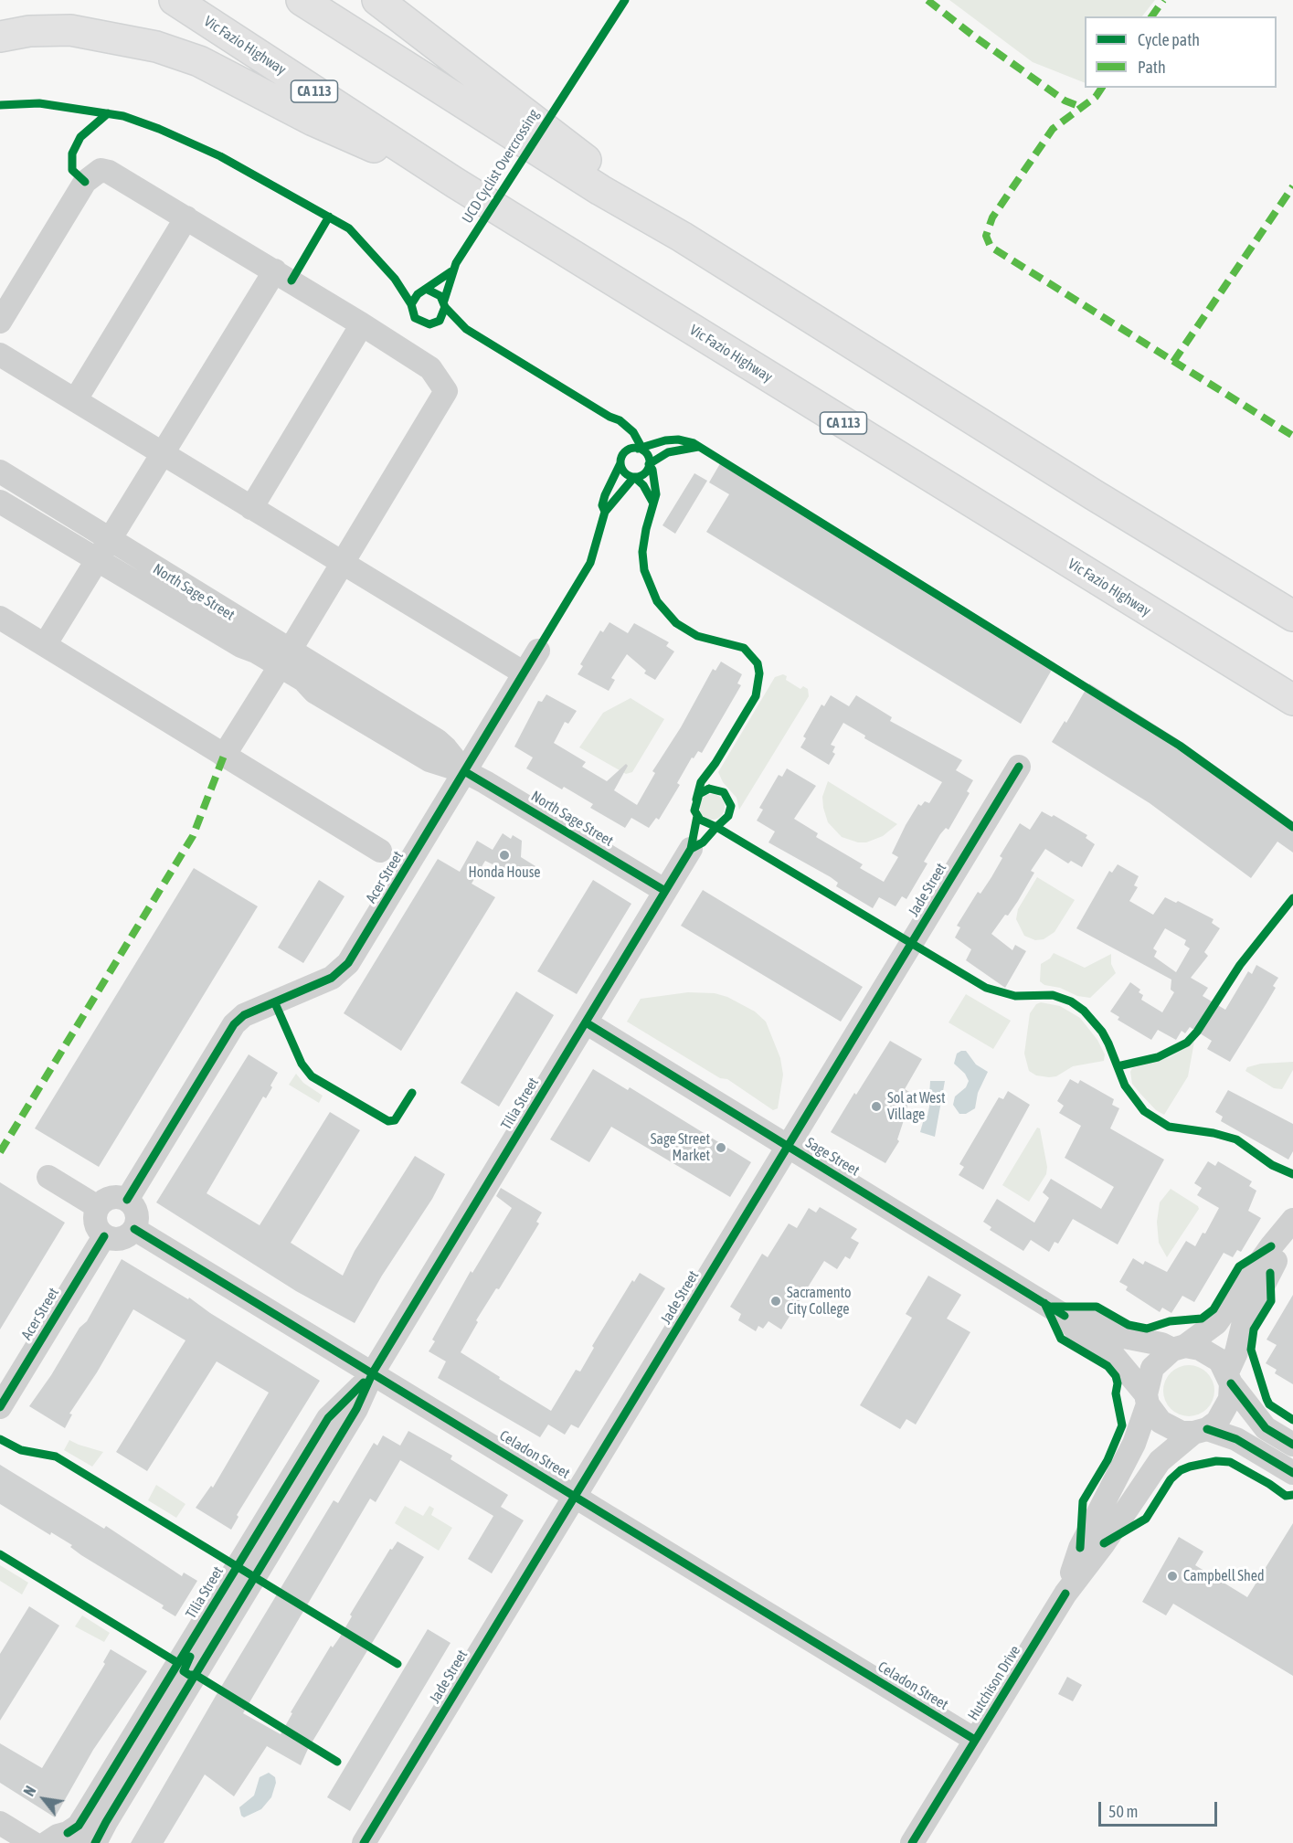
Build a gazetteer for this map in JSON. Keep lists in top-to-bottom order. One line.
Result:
{"streets":{"highway":["Vic Fazio Highway","CA 113"],"street":["North Sage Street","Acer Street","Jade Street","Tilia Street","Sage Street","Celadon Street","Hutchison Drive"],"cycle path":["UCD Cyclist Overcrossing"]},"crossings":[["North Sage Street","Acer Street"],["North Sage Street","Tilia Street"],["Acer Street","Celadon Street"],["Jade Street","Sage Street"],["Jade Street","Celadon Street"],["Tilia Street","Sage Street"],["Tilia Street","Celadon Street"],["Sage Street","Hutchison Drive"],["Celadon Street","Hutchison Drive"]],"places":["Honda House","Sol at West Village","Sage Street Market","Sacramento City College","Campbell Shed"],"legend":["Cycle path","Path"],"scale_bar":"50 m","north":"top left"}
